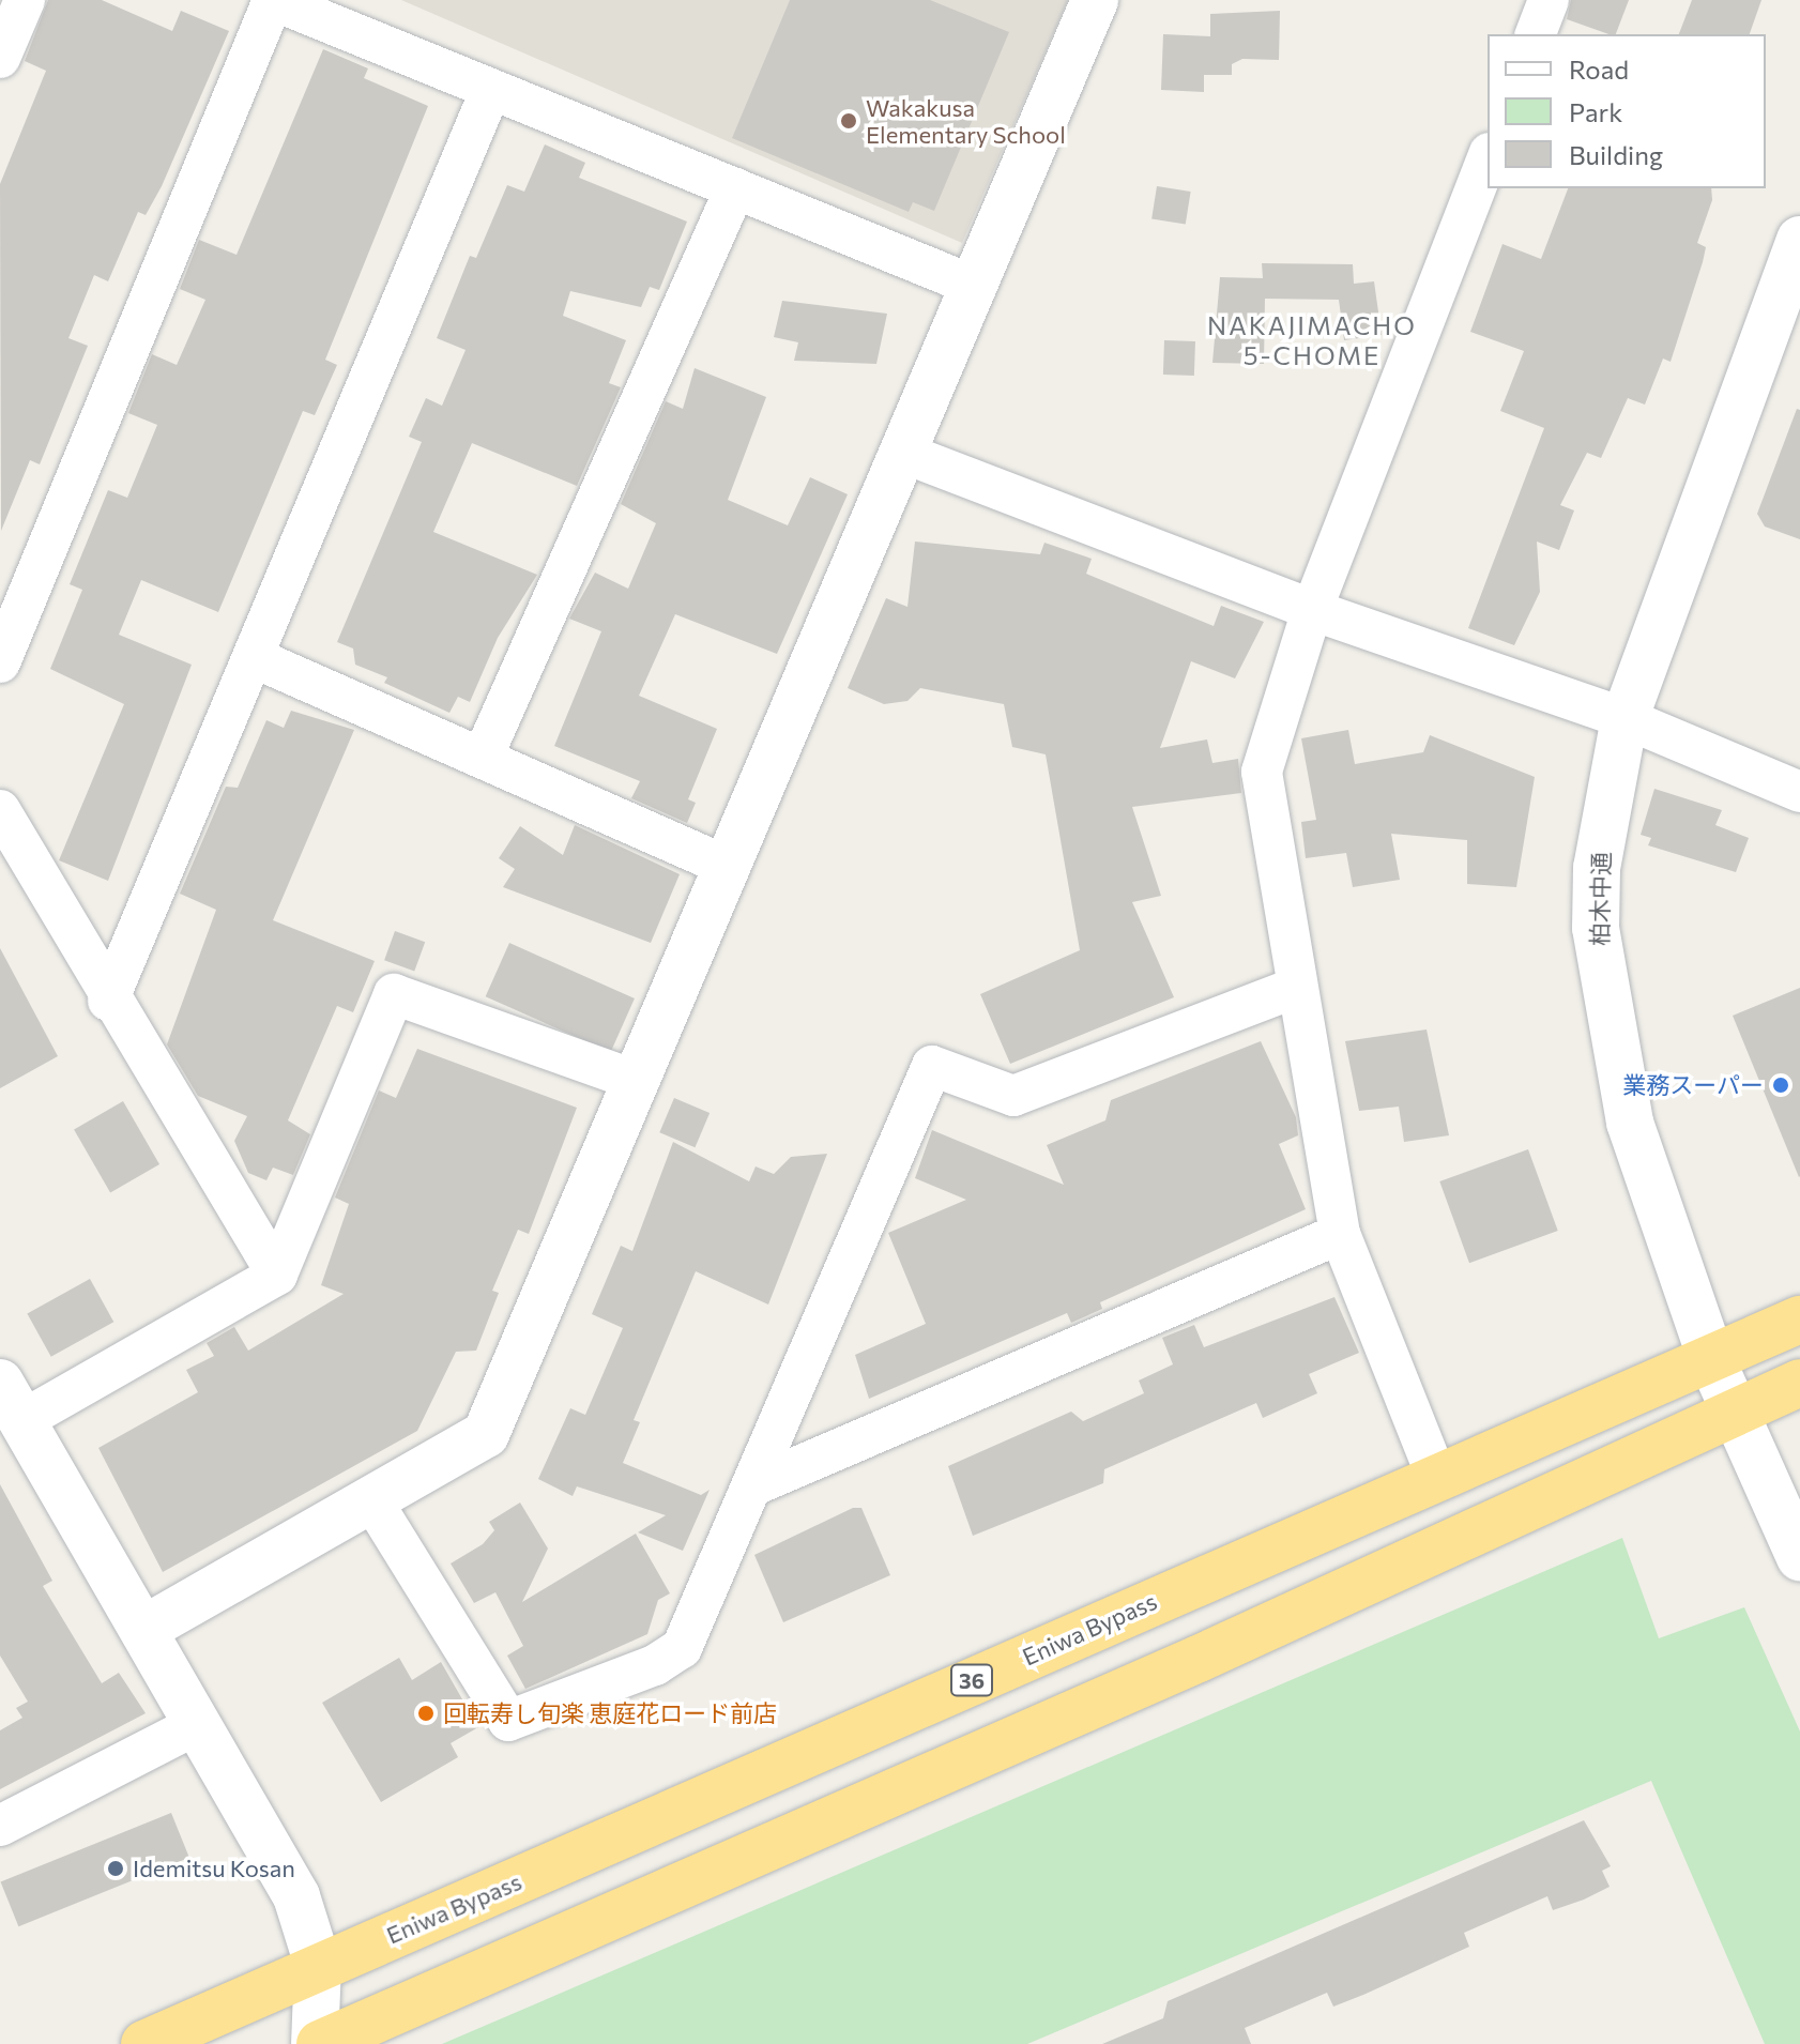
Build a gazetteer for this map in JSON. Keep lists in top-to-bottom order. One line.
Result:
{"streets":{"highway":["Eniwa Bypass","36"],"street":["柏木中通"]},"crossings":[["柏木中通","Eniwa Bypass"]],"districts":["NAKAJIMACHO 5-CHOME"],"places":["Wakakusa Elementary School","業務スーパー","回転寿し旬楽 恵庭花ロード前店","Idemitsu Kosan"],"legend":["Road","Park","Building"]}
